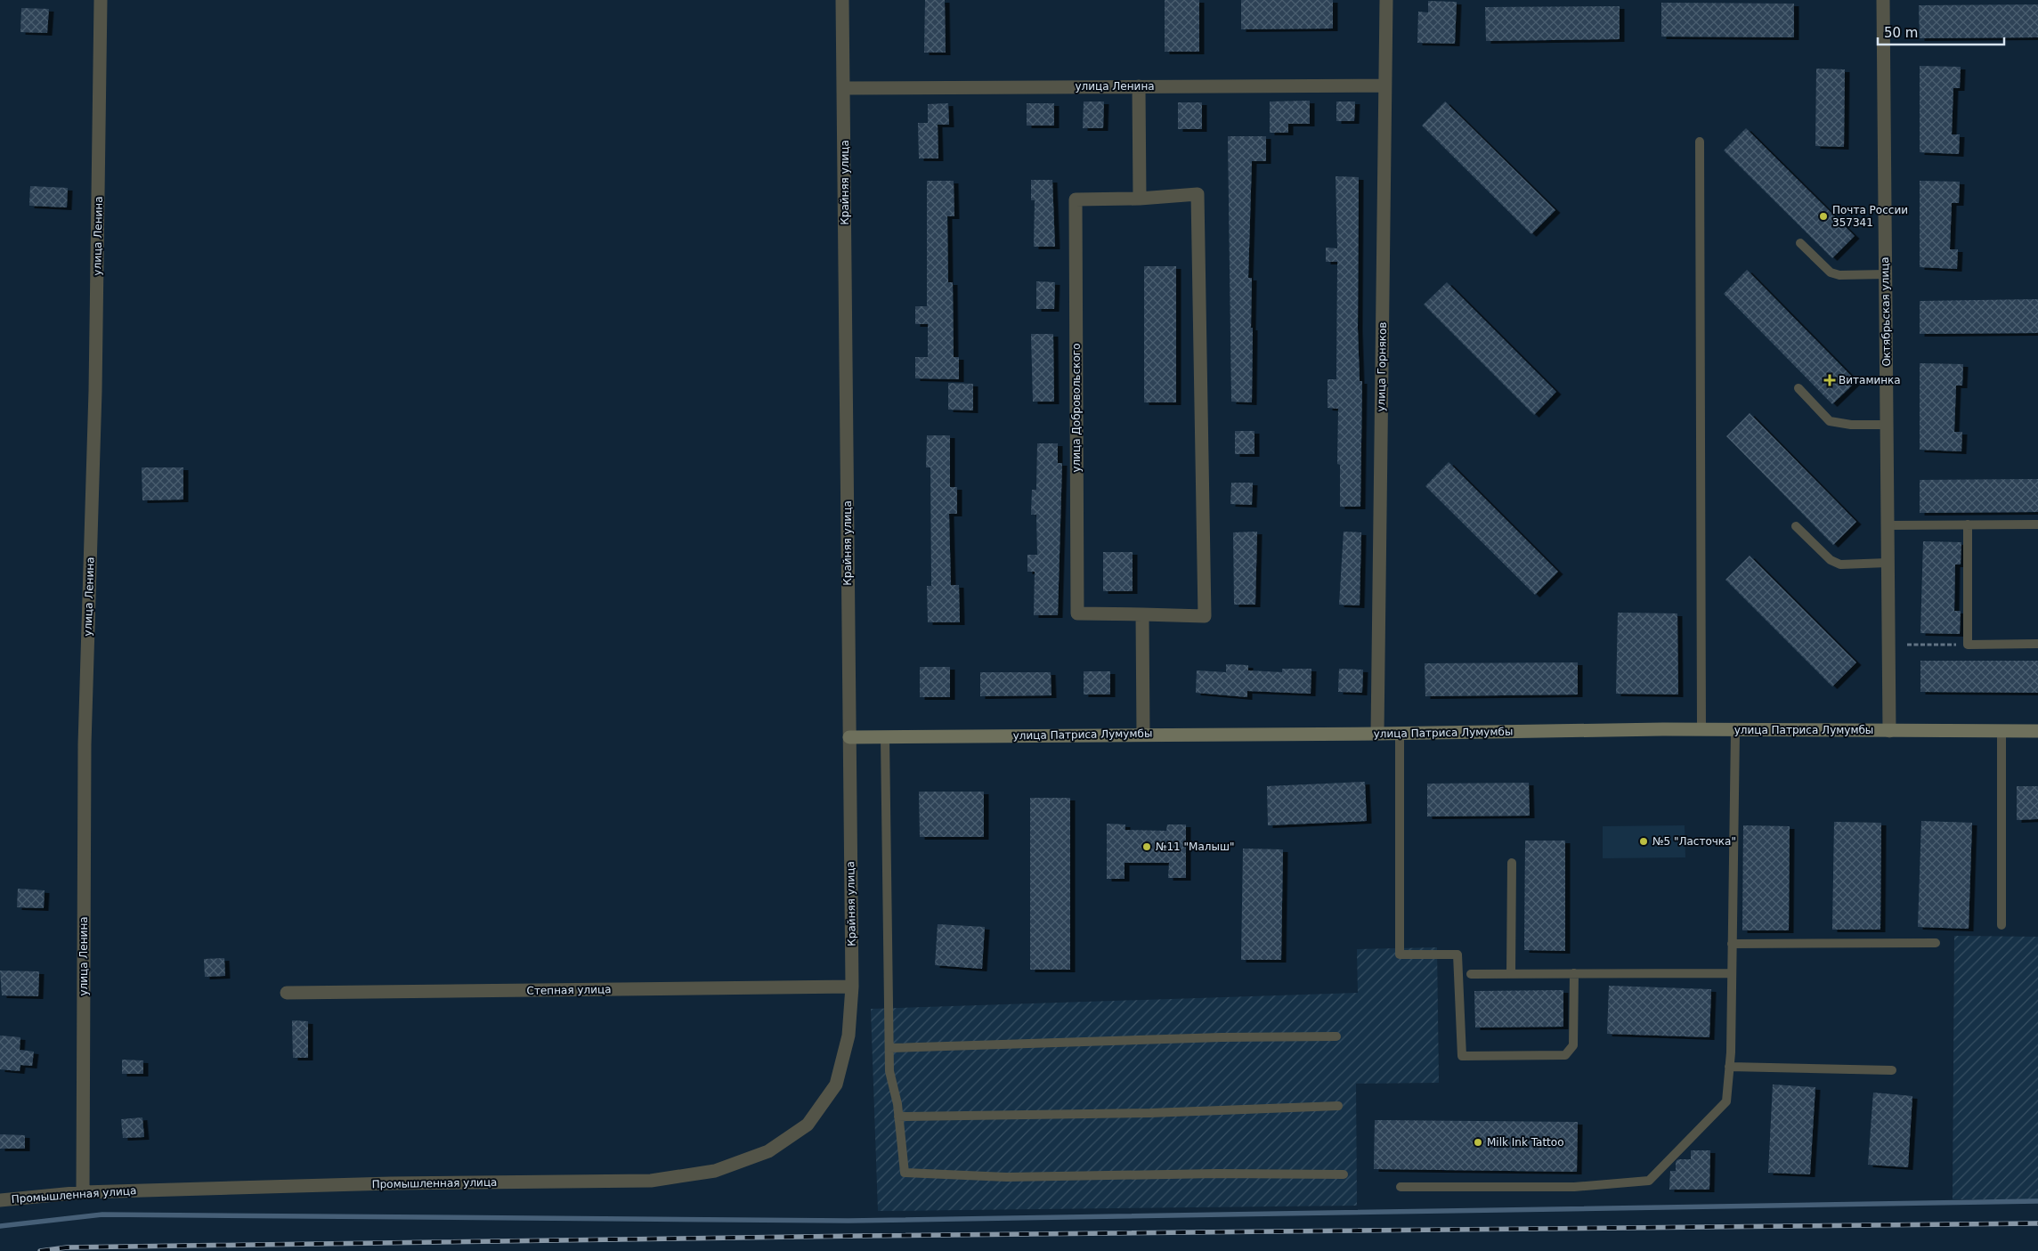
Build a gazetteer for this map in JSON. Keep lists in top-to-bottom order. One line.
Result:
{"streets":{"street":["улица Ленина","Крайняя улица","Октябрьская улица","улица Горняков","улица Добровольского","улица Патриса Лумумбы","Степная улица","Промышленная улица"]},"crossings":[["улица Ленина","Крайняя улица"],["улица Ленина","улица Горняков"],["улица Ленина","Промышленная улица"],["Крайняя улица","улица Патриса Лумумбы"],["Крайняя улица","Степная улица"],["Крайняя улица","Промышленная улица"],["Октябрьская улица","улица Патриса Лумумбы"],["улица Горняков","улица Патриса Лумумбы"]],"places":{"other":["Почта России 357341","№5 \"Ласточка\"","№11 \"Малыш\"","Milk Ink Tattoo"],"health":["Витаминка"]},"scale_bar":"50 m"}
